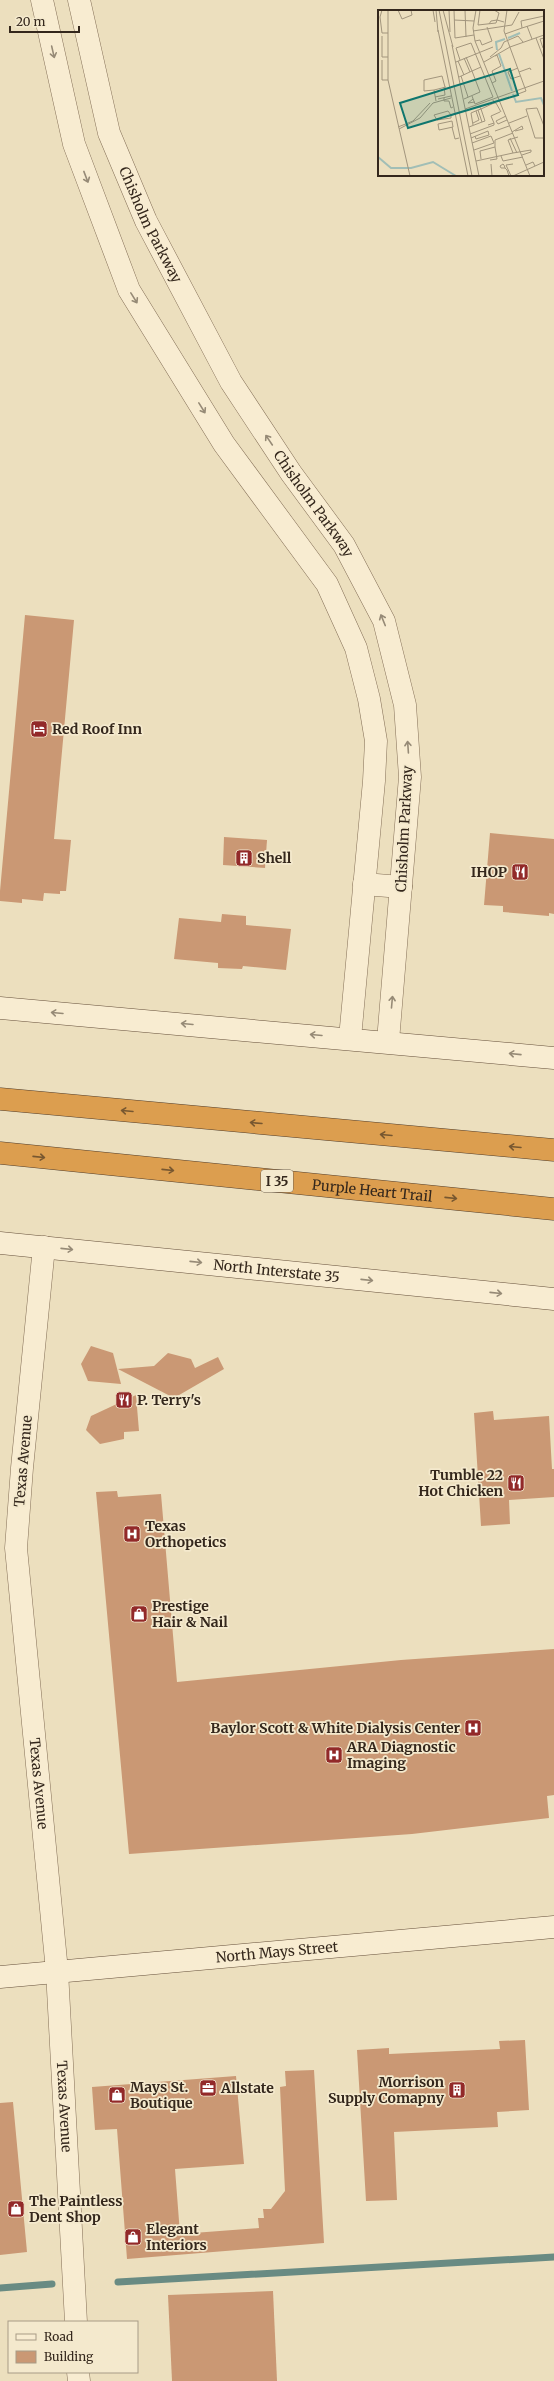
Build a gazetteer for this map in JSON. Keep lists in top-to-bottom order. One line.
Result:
{"streets":{"highway":["I 35","Purple Heart Trail"],"street":["Chisholm Parkway","North Interstate 35","Texas Avenue","North Mays Street"]},"crossings":[["North Interstate 35","Texas Avenue"],["Texas Avenue","North Mays Street"]],"one_way":["North Interstate 35"],"places":{"hotel":["Red Roof Inn"],"building":["Shell","Morrison Supply Comapny"],"restaurant":["IHOP","P. Terry's","Tumble 22 Hot Chicken"],"hospital":["Texas Orthopetics","Baylor Scott & White Dialysis Center","ARA Diagnostic Imaging"],"shop":["Prestige Hair & Nail","Mays St. Boutique","The Paintless Dent Shop","Elegant Interiors"],"office":["Allstate"]},"legend":["Road","Building"],"scale_bar":"20 m"}
